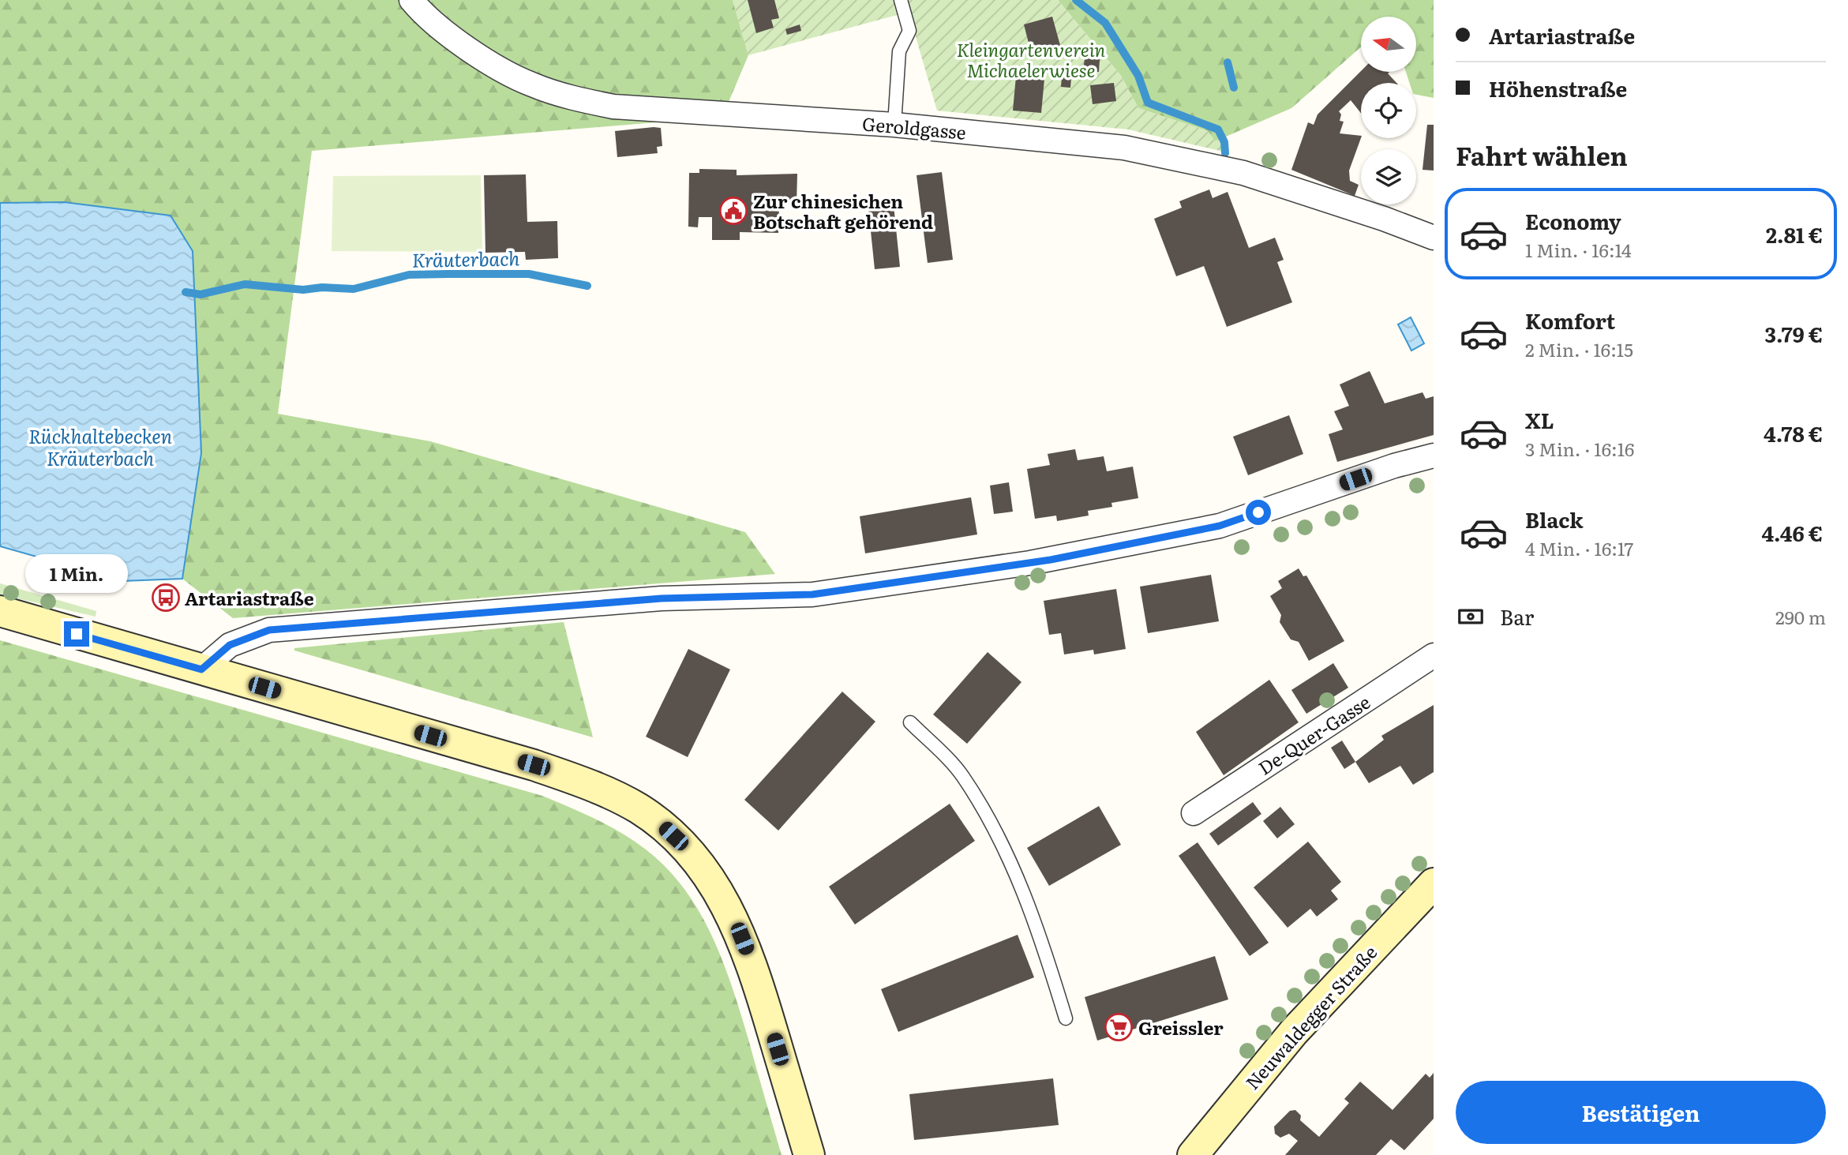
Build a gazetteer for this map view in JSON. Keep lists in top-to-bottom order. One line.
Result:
{"streets":{"main road":["Neuwaldegger Straße"],"street":["Geroldgasse","De-Quer-Gasse"]},"water":["Kräuterbach","Rückhaltebecken Kräuterbach"],"parks":["Kleingartenverein Michaelerwiese"],"places":{"public building":["Zur chinesichen Botschaft gehörend"],"bus stop":["Artariastraße"],"supermarket":["Greissler"]},"north":"left","page":{"banner":["Artariastraße","Höhenstraße"],"heading":"Fahrt wählen","list":[{"name":"Economy","note":"1 Min. · 16:14","value":"2.81 €"},{"name":"Komfort","note":"2 Min. · 16:15","value":"3.79 €"},{"name":"XL","note":"3 Min. · 16:16","value":"4.78 €"},{"name":"Black","note":"4 Min. · 16:17","value":"4.46 €"}],"bubble":"1 Min.","pay":["Bar","290 m"],"buttons":"Bestätigen"}}
